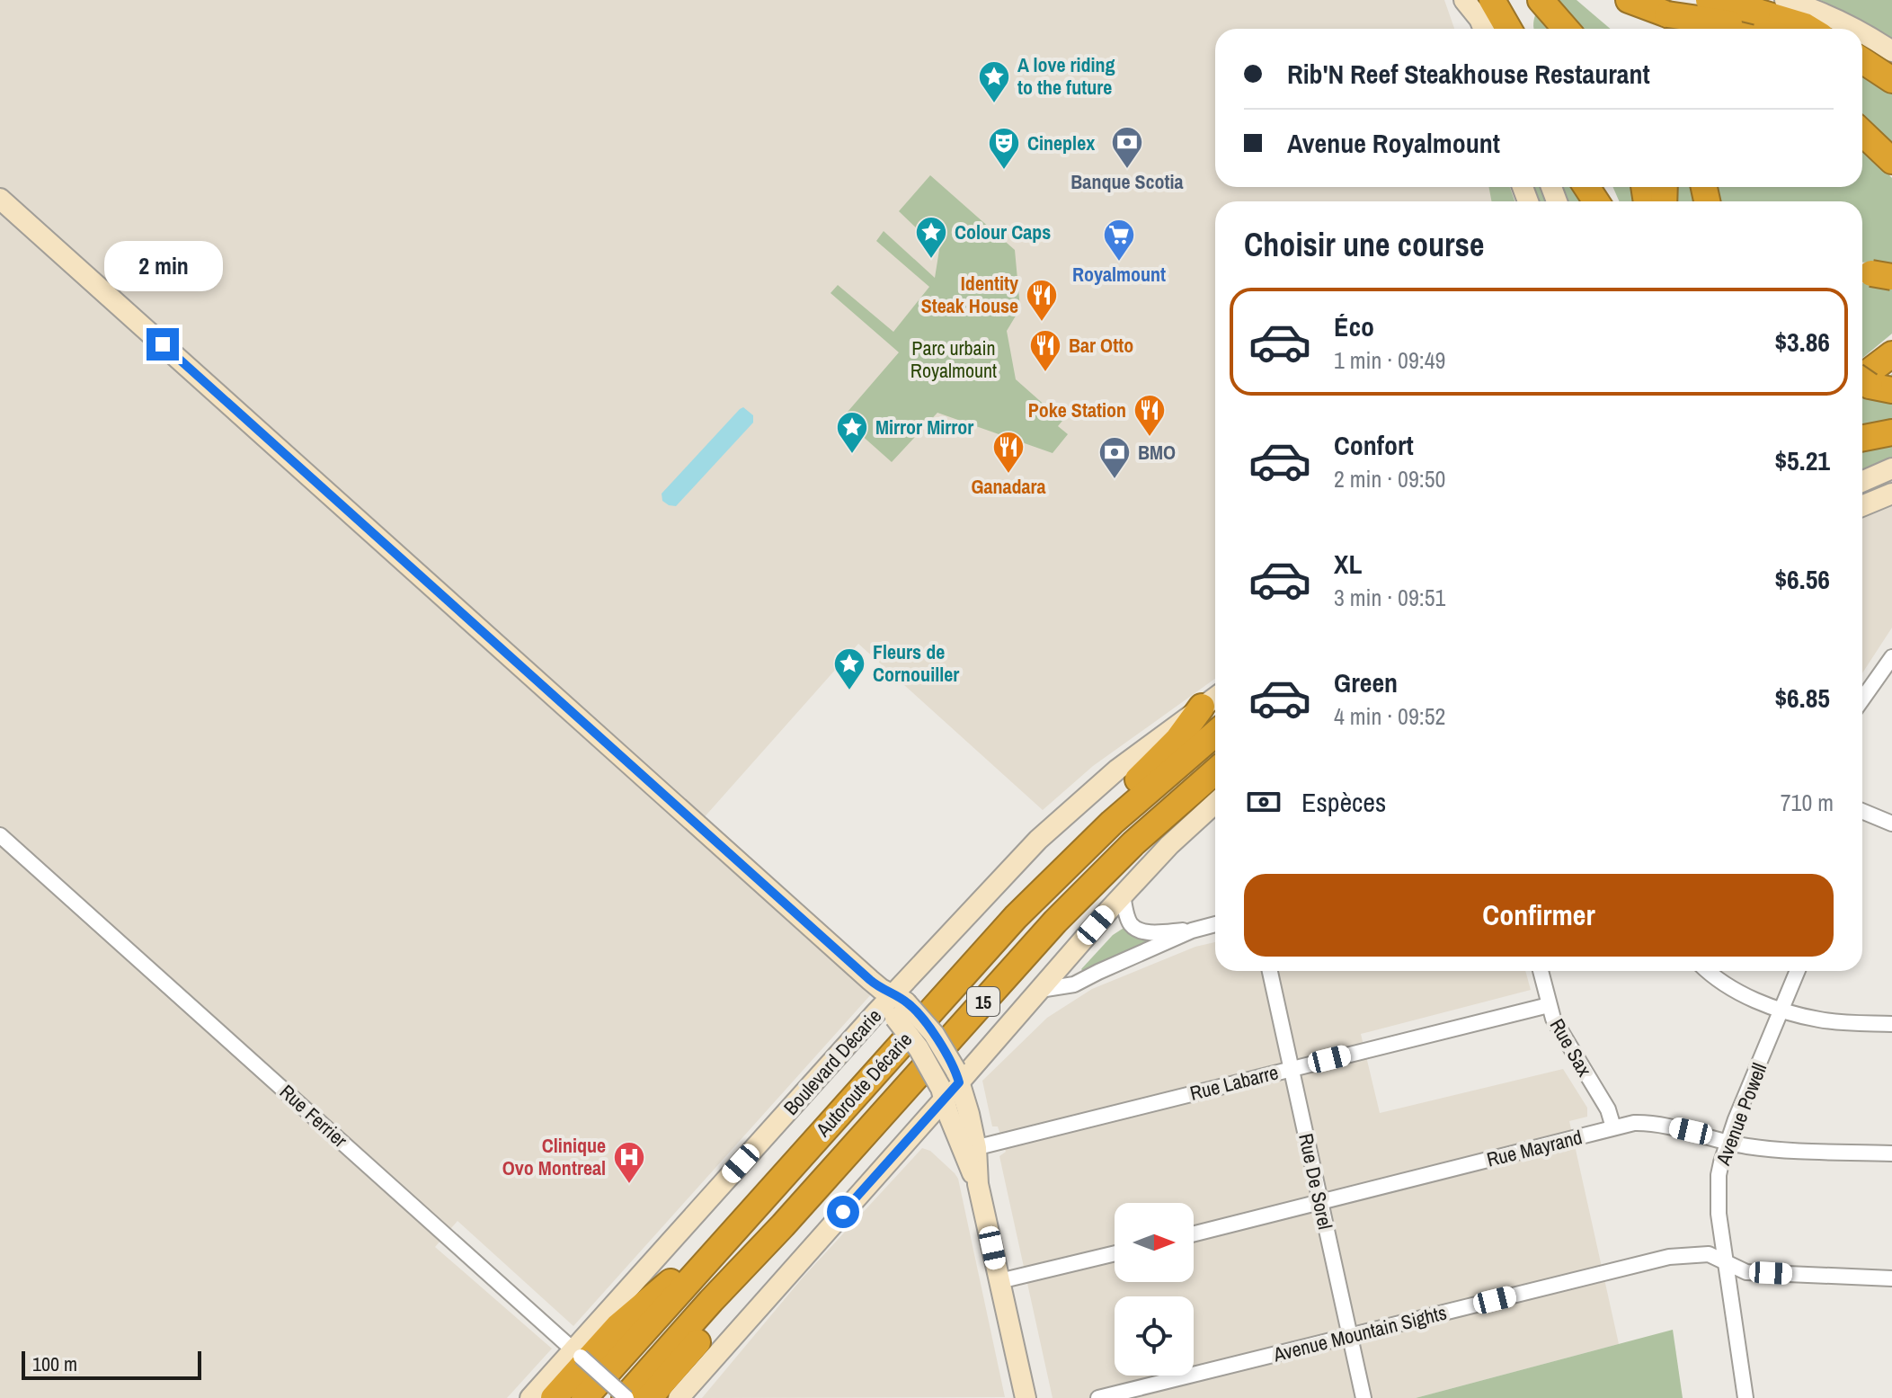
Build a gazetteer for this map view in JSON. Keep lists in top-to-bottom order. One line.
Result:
{"streets":{"highway":["15","Autoroute Décarie"],"main road":["Boulevard Décarie"],"street":["Rue Sax","Rue Labarre","Avenue Powell","Rue Ferrier","Rue Mayrand","Rue De Sorel","Avenue Mountain Sights"]},"crossings":[["Rue Sax","Rue Labarre"],["Rue Sax","Rue Mayrand"],["Boulevard Décarie","Rue Ferrier"],["Rue Labarre","Rue De Sorel"],["Autoroute Décarie","Rue Ferrier"],["Avenue Powell","Rue Mayrand"],["Avenue Powell","Avenue Mountain Sights"],["Rue Mayrand","Rue De Sorel"],["Rue De Sorel","Avenue Mountain Sights"]],"parks":["Parc urbain Royalmount"],"places":{"place":["A love riding to the future","Colour Caps","Mirror Mirror","Fleurs de Cornouiller"],"bank":["Banque Scotia","BMO"],"theatre":["Cineplex"],"supermarket":["Royalmount"],"restaurant":["Identity Steak House","Bar Otto","Poke Station","Ganadara"],"hospital":["Clinique Ovo Montreal"]},"scale_bar":"100 m","north":"right","page":{"banner":["Rib'N Reef Steakhouse Restaurant","Avenue Royalmount"],"heading":"Choisir une course","bubble":"2 min","list":[{"name":"Éco","note":"1 min · 09:49","value":"$3.86"},{"name":"Confort","note":"2 min · 09:50","value":"$5.21"},{"name":"XL","note":"3 min · 09:51","value":"$6.56"},{"name":"Green","note":"4 min · 09:52","value":"$6.85"}],"pay":["Espèces","710 m"],"buttons":"Confirmer","scale":"100 m"}}
